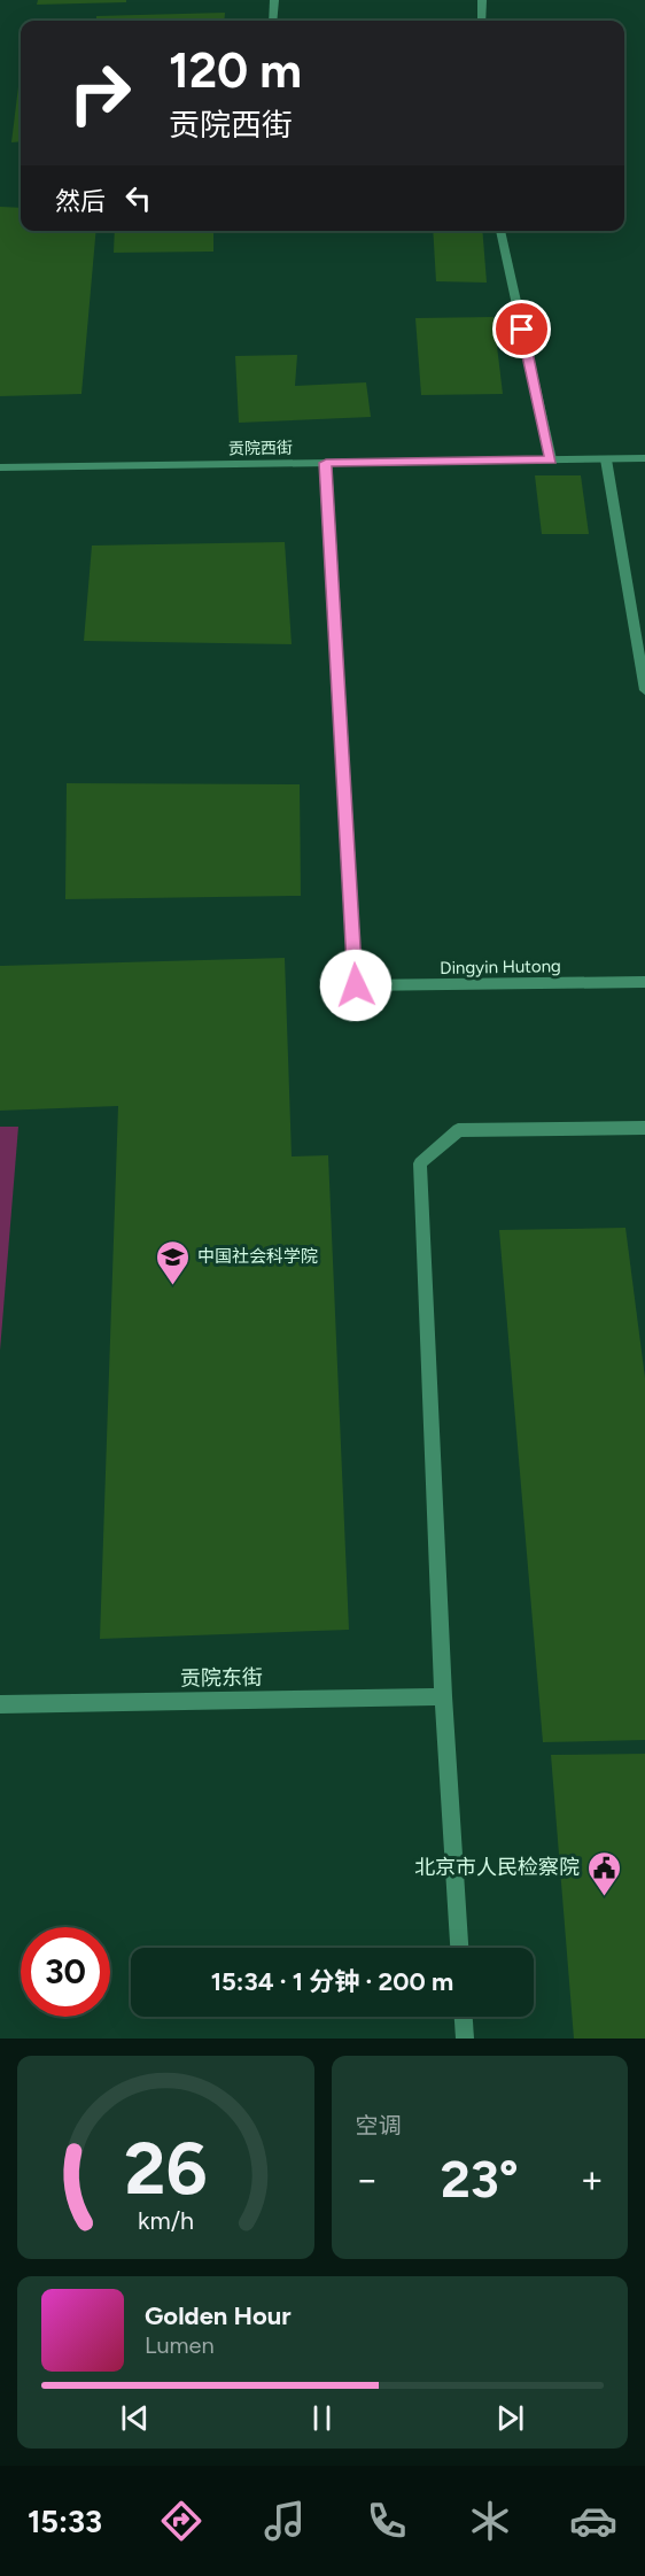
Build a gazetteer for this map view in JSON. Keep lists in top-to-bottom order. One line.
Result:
{"streets":{"street":["贡院西街","Dingyin Hutong","贡院东街"]},"crossings":[["贡院西街","Dingyin Hutong"]],"places":{"school or university":["中国社会科学院"],"public building":["北京市人民检察院"]},"page":{"turn":["120 m","贡院西街"],"then":"然后","limit":"30","trip":"15:34 · 1 分钟 · 200 m","tile":"空调","heat":["−","23°","+"],"song":["Golden Hour","Lumen"],"tabs":"15:33","gauge":["26","km/h"]}}
